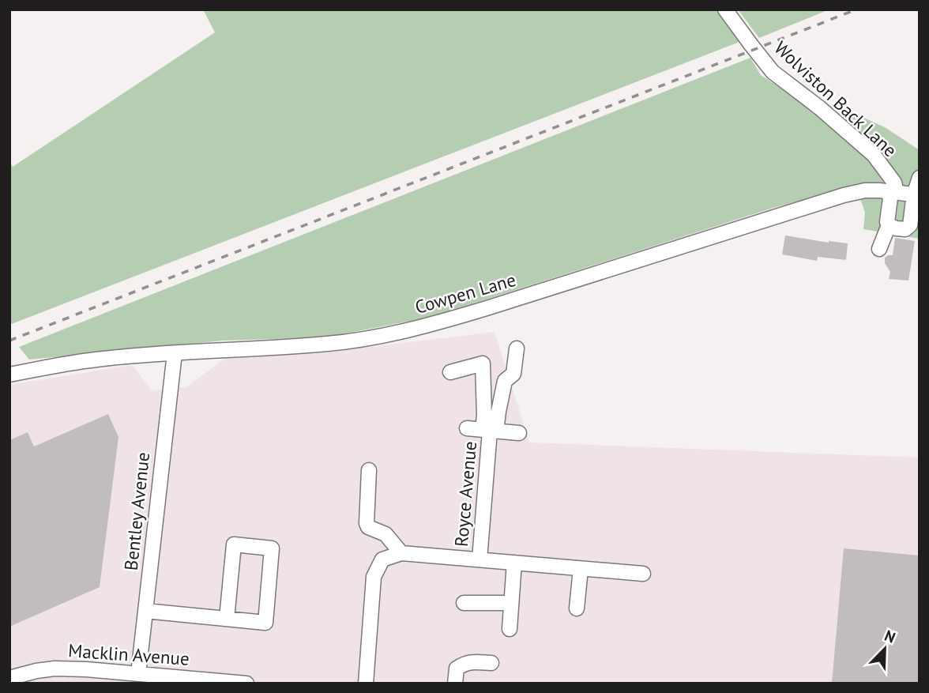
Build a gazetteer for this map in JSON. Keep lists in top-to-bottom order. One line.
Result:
{"streets":{"street":["Wolviston Back Lane","Cowpen Lane","Royce Avenue","Bentley Avenue","Macklin Avenue"]},"crossings":[["Wolviston Back Lane","Cowpen Lane"],["Cowpen Lane","Bentley Avenue"],["Bentley Avenue","Macklin Avenue"]],"north":"top right"}
